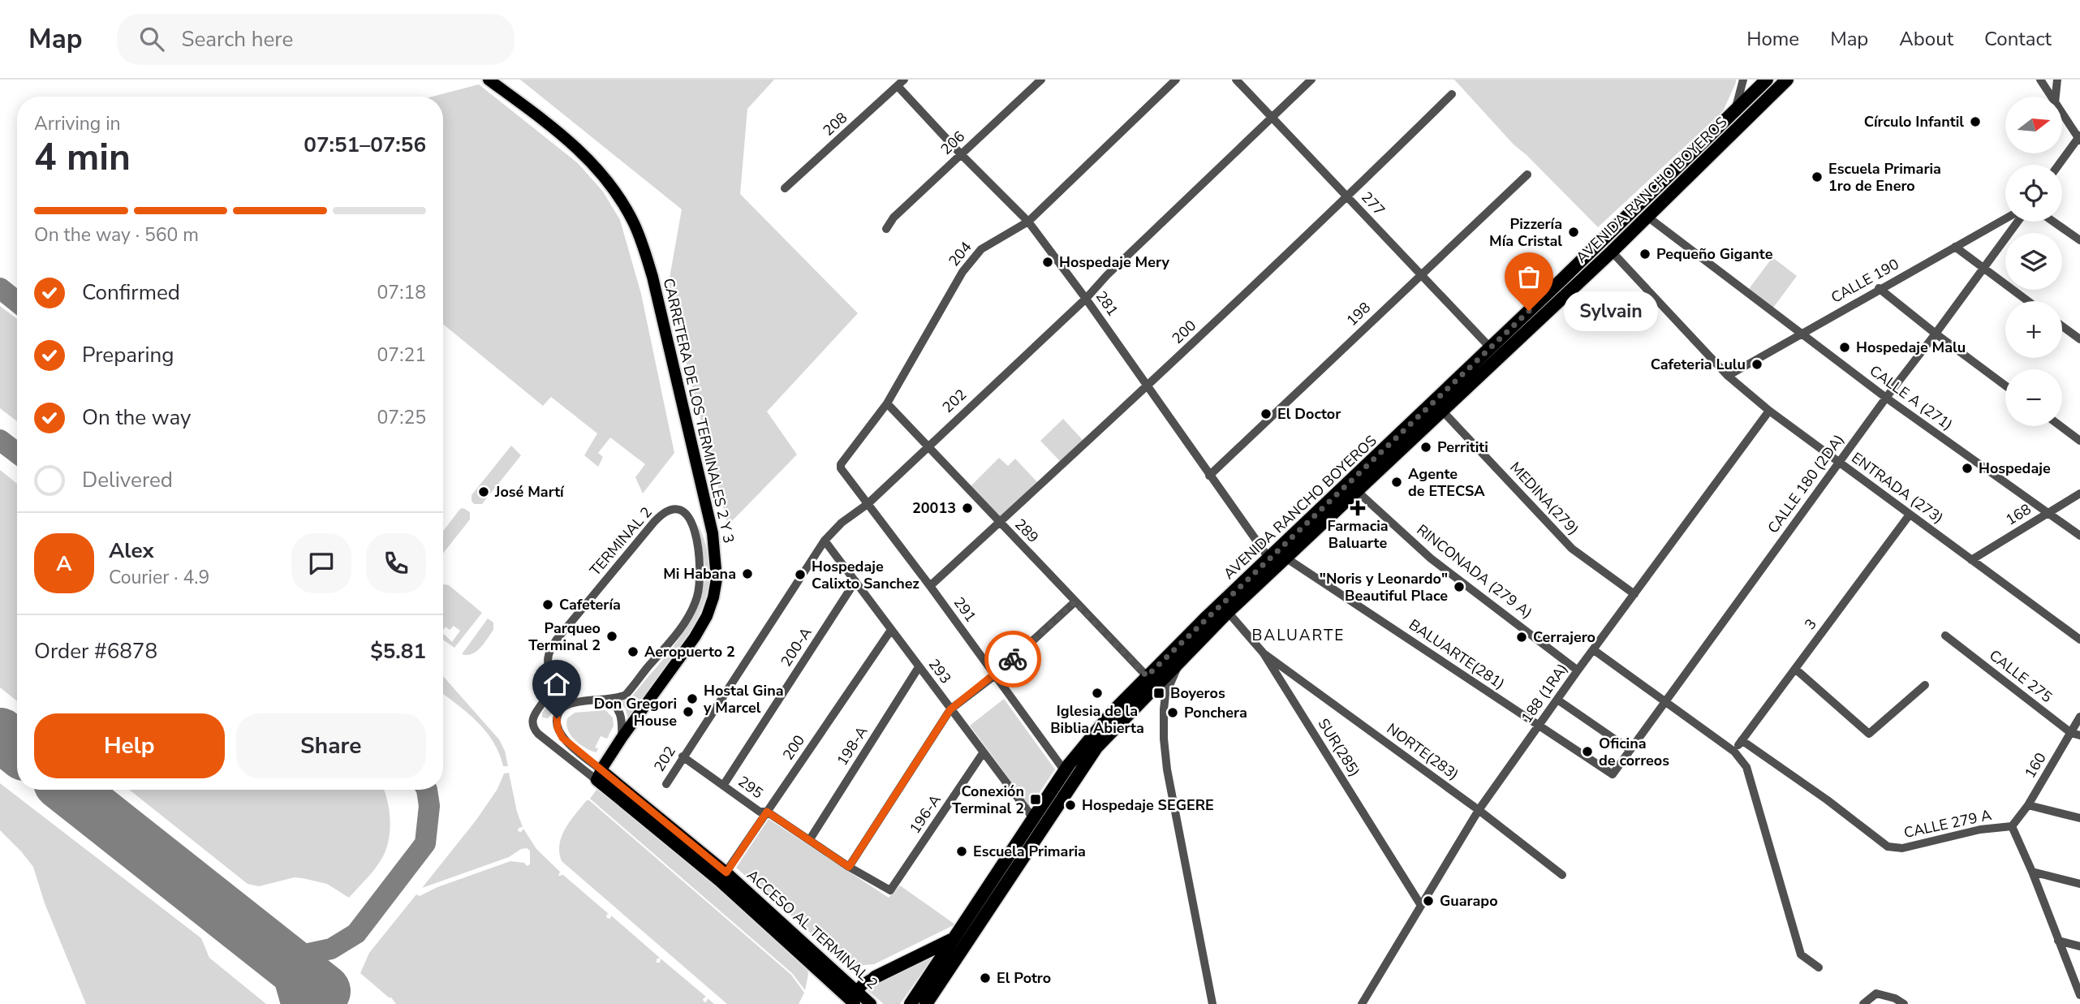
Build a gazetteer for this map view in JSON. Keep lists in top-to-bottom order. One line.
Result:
{"streets":{"highway":["AVENIDA RANCHO BOYEROS"],"main road":["CARRETERA DE LOS TERMINALES 2 Y 3","ACCESO AL TERMINAL 2"],"street":["208","206","277","204","CALLE 190","281","198","200","CALLE A (271)","202","CALLE 180 (2DA)","ENTRADA (273)","MEDINA(279)","168","289","TERMINAL 2","RINCONADA (279 A)","291","3","200-A","BALUARTE(281)","293","CALLE 275","188 (1RA)","198-A","SUR(285)","NORTE(283)","160","295","196-A","CALLE 279 A"]},"crossings":[["208","281"],["206","281"],["AVENIDA RANCHO BOYEROS","277"],["AVENIDA RANCHO BOYEROS","281"],["AVENIDA RANCHO BOYEROS","CALLE A (271)"],["AVENIDA RANCHO BOYEROS","ENTRADA (273)"],["AVENIDA RANCHO BOYEROS","MEDINA(279)"],["AVENIDA RANCHO BOYEROS","289"],["AVENIDA RANCHO BOYEROS","RINCONADA (279 A)"],["AVENIDA RANCHO BOYEROS","291"],["AVENIDA RANCHO BOYEROS","BALUARTE(281)"],["AVENIDA RANCHO BOYEROS","293"],["AVENIDA RANCHO BOYEROS","SUR(285)"],["277","198"],["277","200"],["277","202"],["204","281"],["204","289"],["204","291"],["CALLE 190","CALLE A (271)"],["CALLE 190","ENTRADA (273)"],["281","198"],["281","200"],["281","202"],["200","289"],["200","291"],["200","293"],["200","295"],["200","ACCESO AL TERMINAL 2"],["CALLE A (271)","CALLE 180 (2DA)"],["CALLE A (271)","168"],["202","289"],["202","291"],["202","293"],["202","295"],["CARRETERA DE LOS TERMINALES 2 Y 3","TERMINAL 2"],["CARRETERA DE LOS TERMINALES 2 Y 3","ACCESO AL TERMINAL 2"],["CALLE 180 (2DA)","ENTRADA (273)"],["CALLE 180 (2DA)","BALUARTE(281)"],["ENTRADA (273)","168"],["ENTRADA (273)","3"],["ENTRADA (273)","188 (1RA)"],["MEDINA(279)","188 (1RA)"],["TERMINAL 2","ACCESO AL TERMINAL 2"],["RINCONADA (279 A)","188 (1RA)"],["3","CALLE 279 A"],["200-A","293"],["200-A","295"],["BALUARTE(281)","188 (1RA)"],["293","198-A"],["293","196-A"],["CALLE 275","160"],["188 (1RA)","SUR(285)"],["188 (1RA)","NORTE(283)"],["198-A","295"],["SUR(285)","NORTE(283)"],["160","CALLE 279 A"],["295","196-A"]],"districts":["BALUARTE"],"places":{"other":["Círculo Infantil","Escuela Primaria 1ro de Enero","Pizzería Mía Cristal","Pequeño Gigante","Hospedaje Mery","Sylvain","Hospedaje Malu","Cafeteria Lulu","El Doctor","Perrititi","Hospedaje","Agente de ETECSA","José Martí","20013","Mi Habana","Hospedaje Calixto Sanchez","\"Noris y Leonardo\" Beautiful Place","Cafetería","Parqueo Terminal 2","Cerrajero","Aeropuerto 2","Iglesia de la Biblia Abierta","Hostal Gina y Marcel","Don Gregori House","Ponchera","Oficina de correos","Hospedaje SEGERE","Escuela Primaria","Guarapo","El Potro"],"health":["Farmacia Baluarte"],"transit":["Boyeros","Conexión Terminal 2"]},"north":"right","page":{"header":"Map","search":"Search here","nav":["Home","Map","About","Contact"],"map_buttons":["+","−"],"heading":["4 min","Arriving in","07:51–07:56"],"panel":["Alex","Courier · 4.9","Order #6878","$5.81"],"bar":"On the way · 560 m","list":[["Confirmed","07:18"],["Preparing","07:21"],["On the way","07:25"],"Delivered"],"bubble":"Sylvain","round":"A","buttons":["Help","Share"]}}
